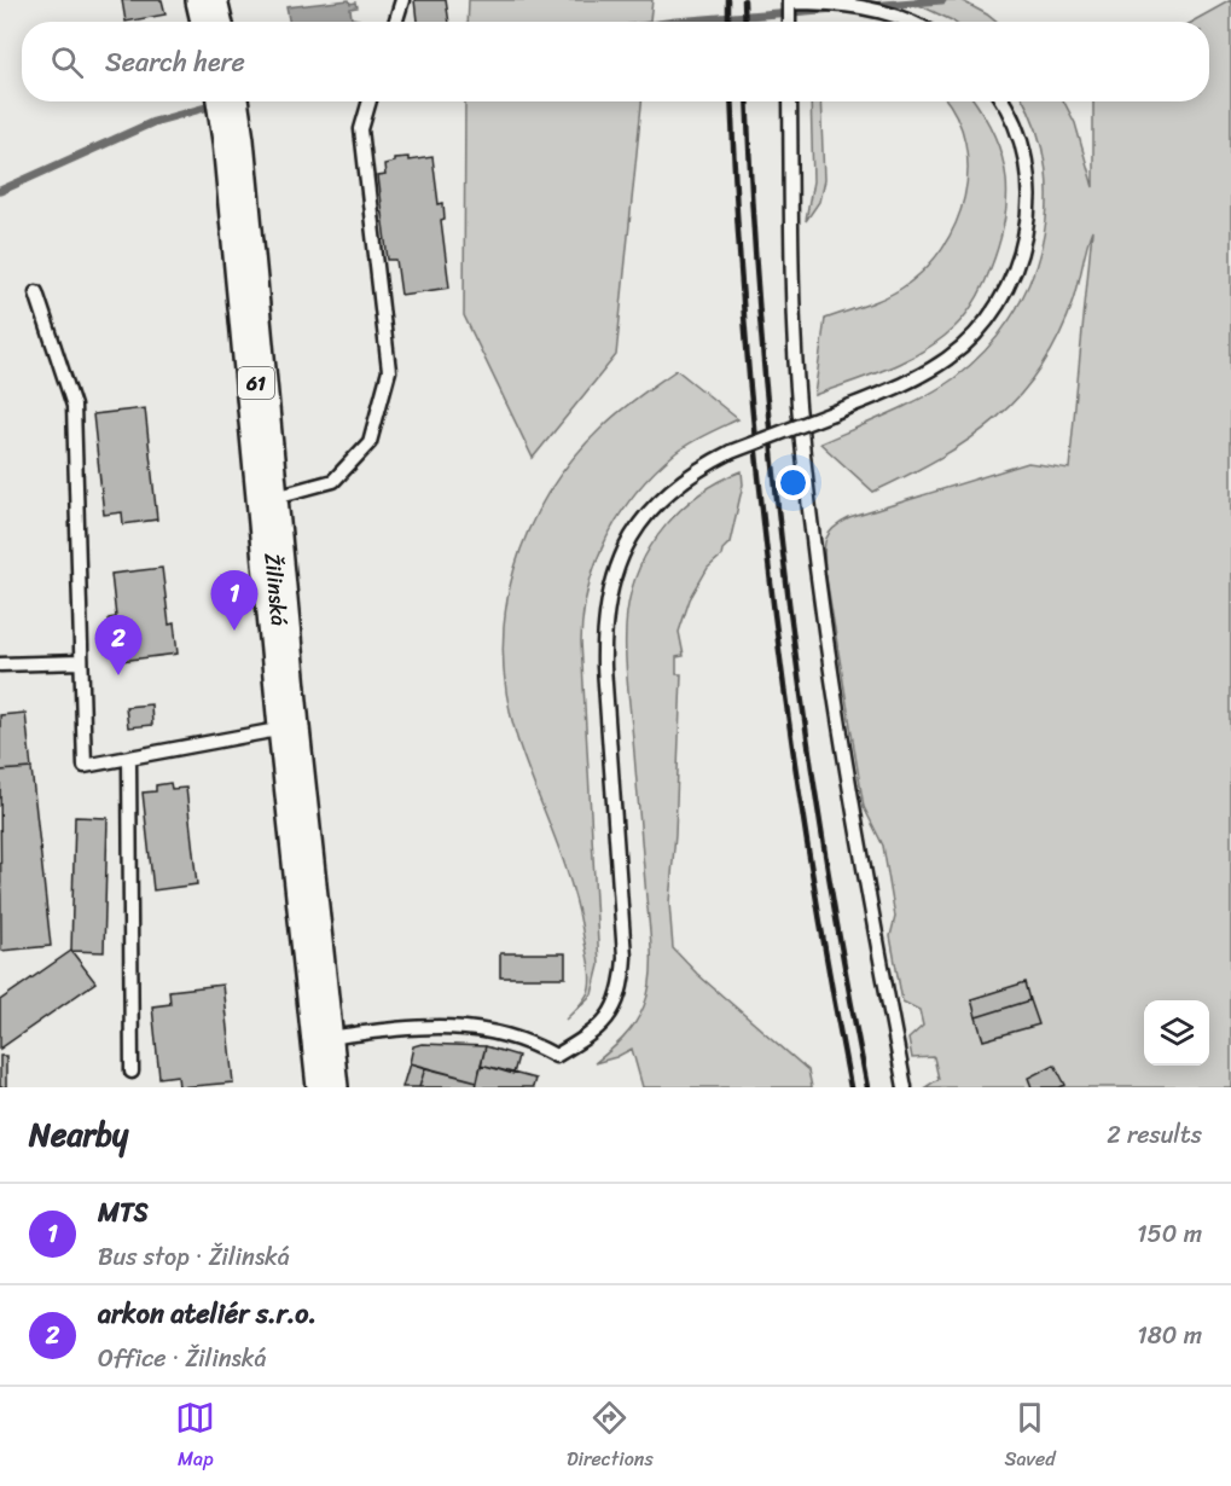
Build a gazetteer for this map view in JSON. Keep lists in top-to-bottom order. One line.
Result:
{"streets":{"main road":["61","Žilinská"]},"page":{"search":"Search here","pins":["1","2"],"heading":["Nearby","2 results"],"list":[{"mark":"1","name":"MTS","note":"Bus stop · Žilinská","value":"150 m"},{"mark":"2","name":"arkon ateliér s.r.o.","note":"Office · Žilinská","value":"180 m"}],"nav":["Map","Directions","Saved"]}}
